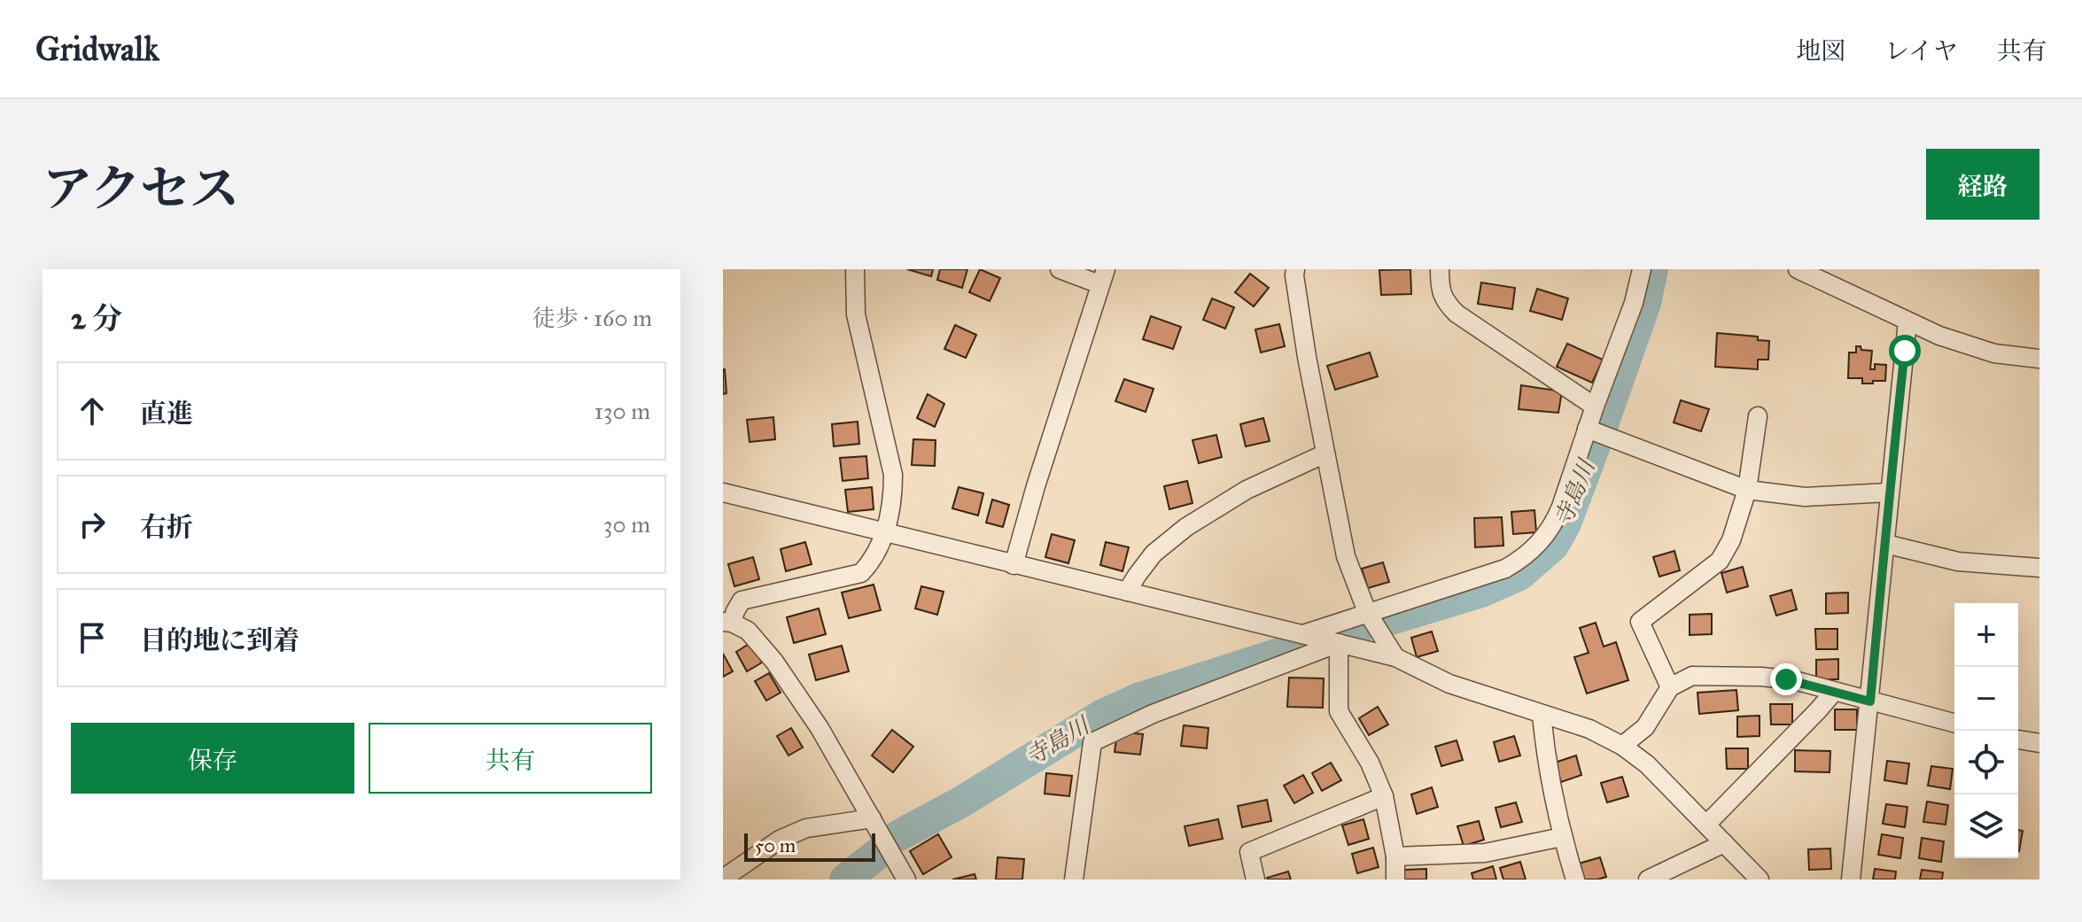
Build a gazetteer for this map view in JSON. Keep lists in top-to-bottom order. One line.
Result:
{"water":["寺島川"],"scale_bar":"50 m","page":{"header":"Gridwalk","nav":["地図","レイヤ","共有"],"title":"アクセス","buttons":["経路",["保存","共有"]],"heading":["2 分","徒歩 · 160 m"],"list":[["直進","130 m"],["右折","30 m"],"目的地に到着"],"map_buttons":["+","−"],"scale":"50 m"}}
